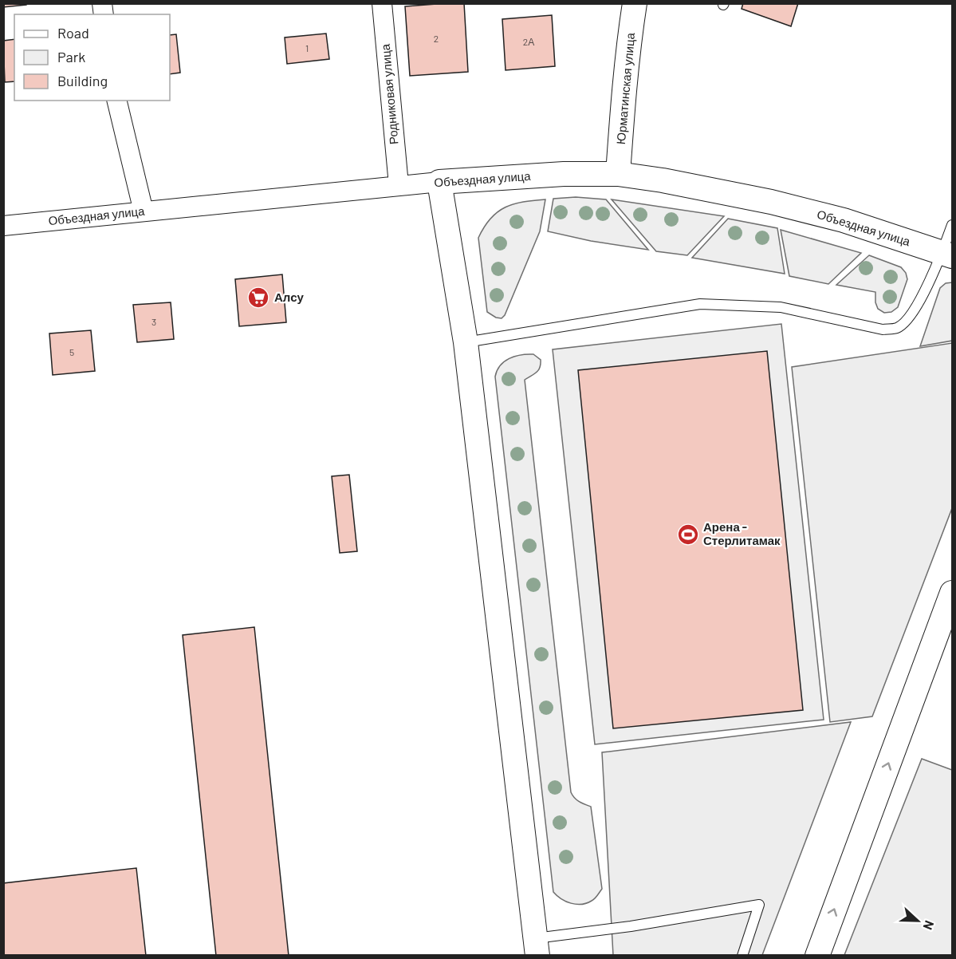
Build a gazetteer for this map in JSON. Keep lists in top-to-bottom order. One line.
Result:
{"streets":{"street":["Юрматинская улица","Родниковая улица","Объездная улица"]},"crossings":[["Юрматинская улица","Объездная улица"],["Родниковая улица","Объездная улица"]],"places":{"supermarket":["Алсу"],"sports":["Арена - Стерлитамак"]},"house_numbers":["2","2А","1","3","5"],"legend":["Road","Park","Building"],"north":"right"}
